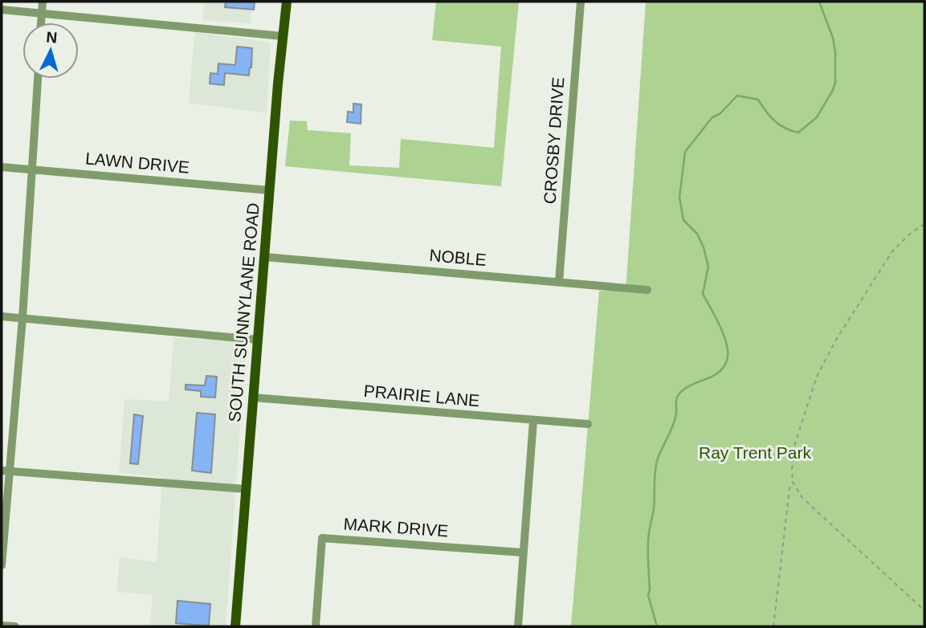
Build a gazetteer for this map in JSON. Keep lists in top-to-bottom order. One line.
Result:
{"streets":{"main road":["SOUTH SUNNYLANE ROAD"],"street":["CROSBY DRIVE","LAWN DRIVE","NOBLE","PRAIRIE LANE","MARK DRIVE"]},"crossings":[["CROSBY DRIVE","NOBLE"],["LAWN DRIVE","SOUTH SUNNYLANE ROAD"],["NOBLE","SOUTH SUNNYLANE ROAD"],["SOUTH SUNNYLANE ROAD","PRAIRIE LANE"]],"parks":["Ray Trent Park"],"north":"top"}
